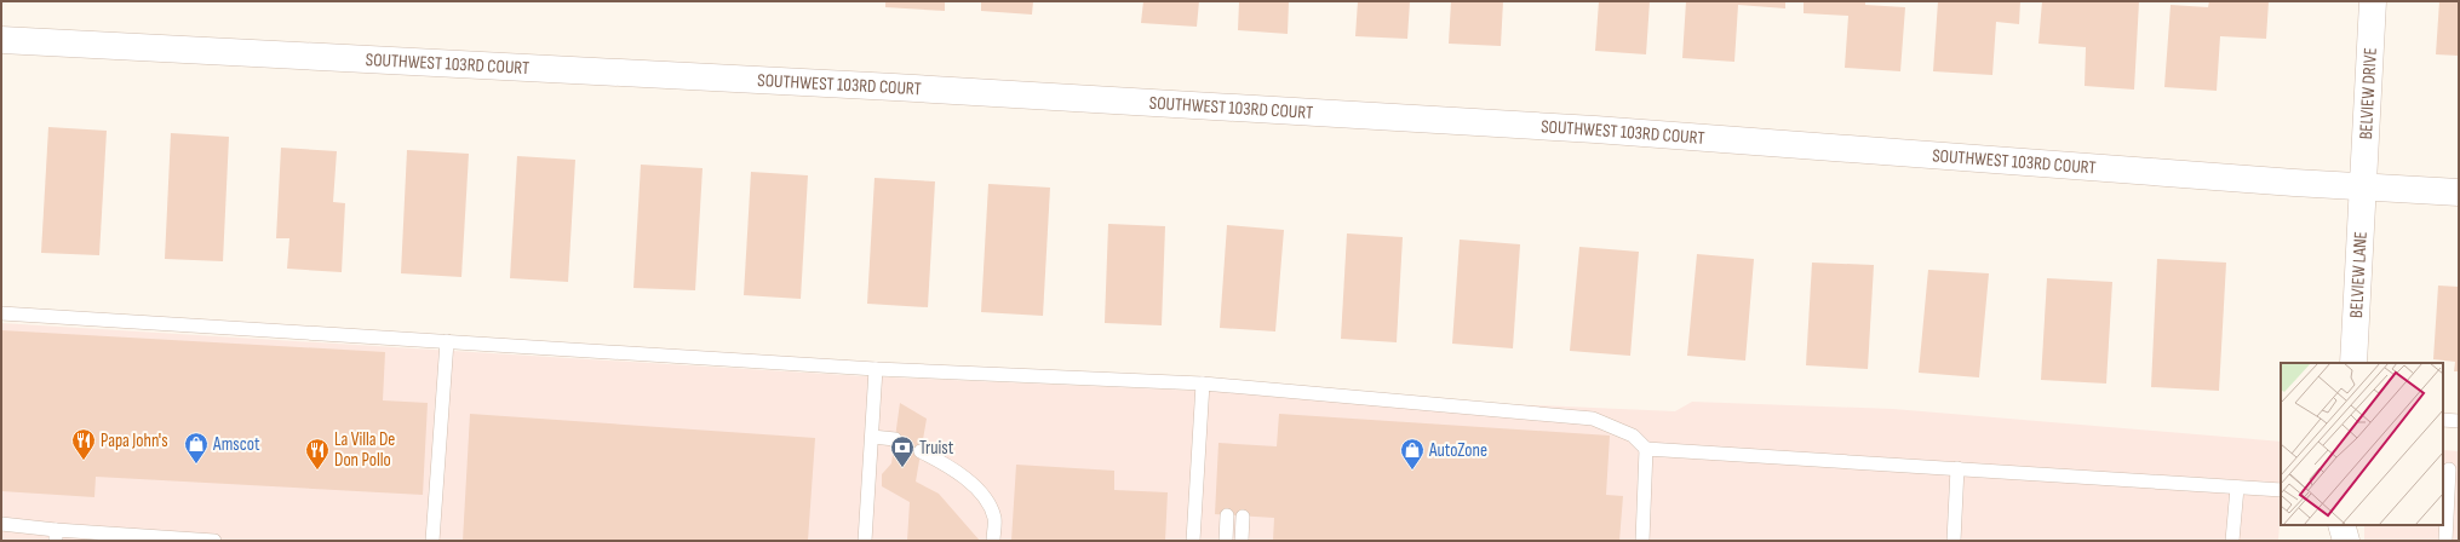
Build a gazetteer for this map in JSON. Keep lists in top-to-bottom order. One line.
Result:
{"streets":{"street":["SOUTHWEST 103RD COURT","BELVIEW DRIVE","BELVIEW LANE"]},"crossings":[["SOUTHWEST 103RD COURT","BELVIEW DRIVE"],["SOUTHWEST 103RD COURT","BELVIEW LANE"],["BELVIEW DRIVE","BELVIEW LANE"]],"places":{"restaurant":["Papa John's","La Villa De Don Pollo"],"shop":["Amscot","AutoZone"],"bank":["Truist"]}}
